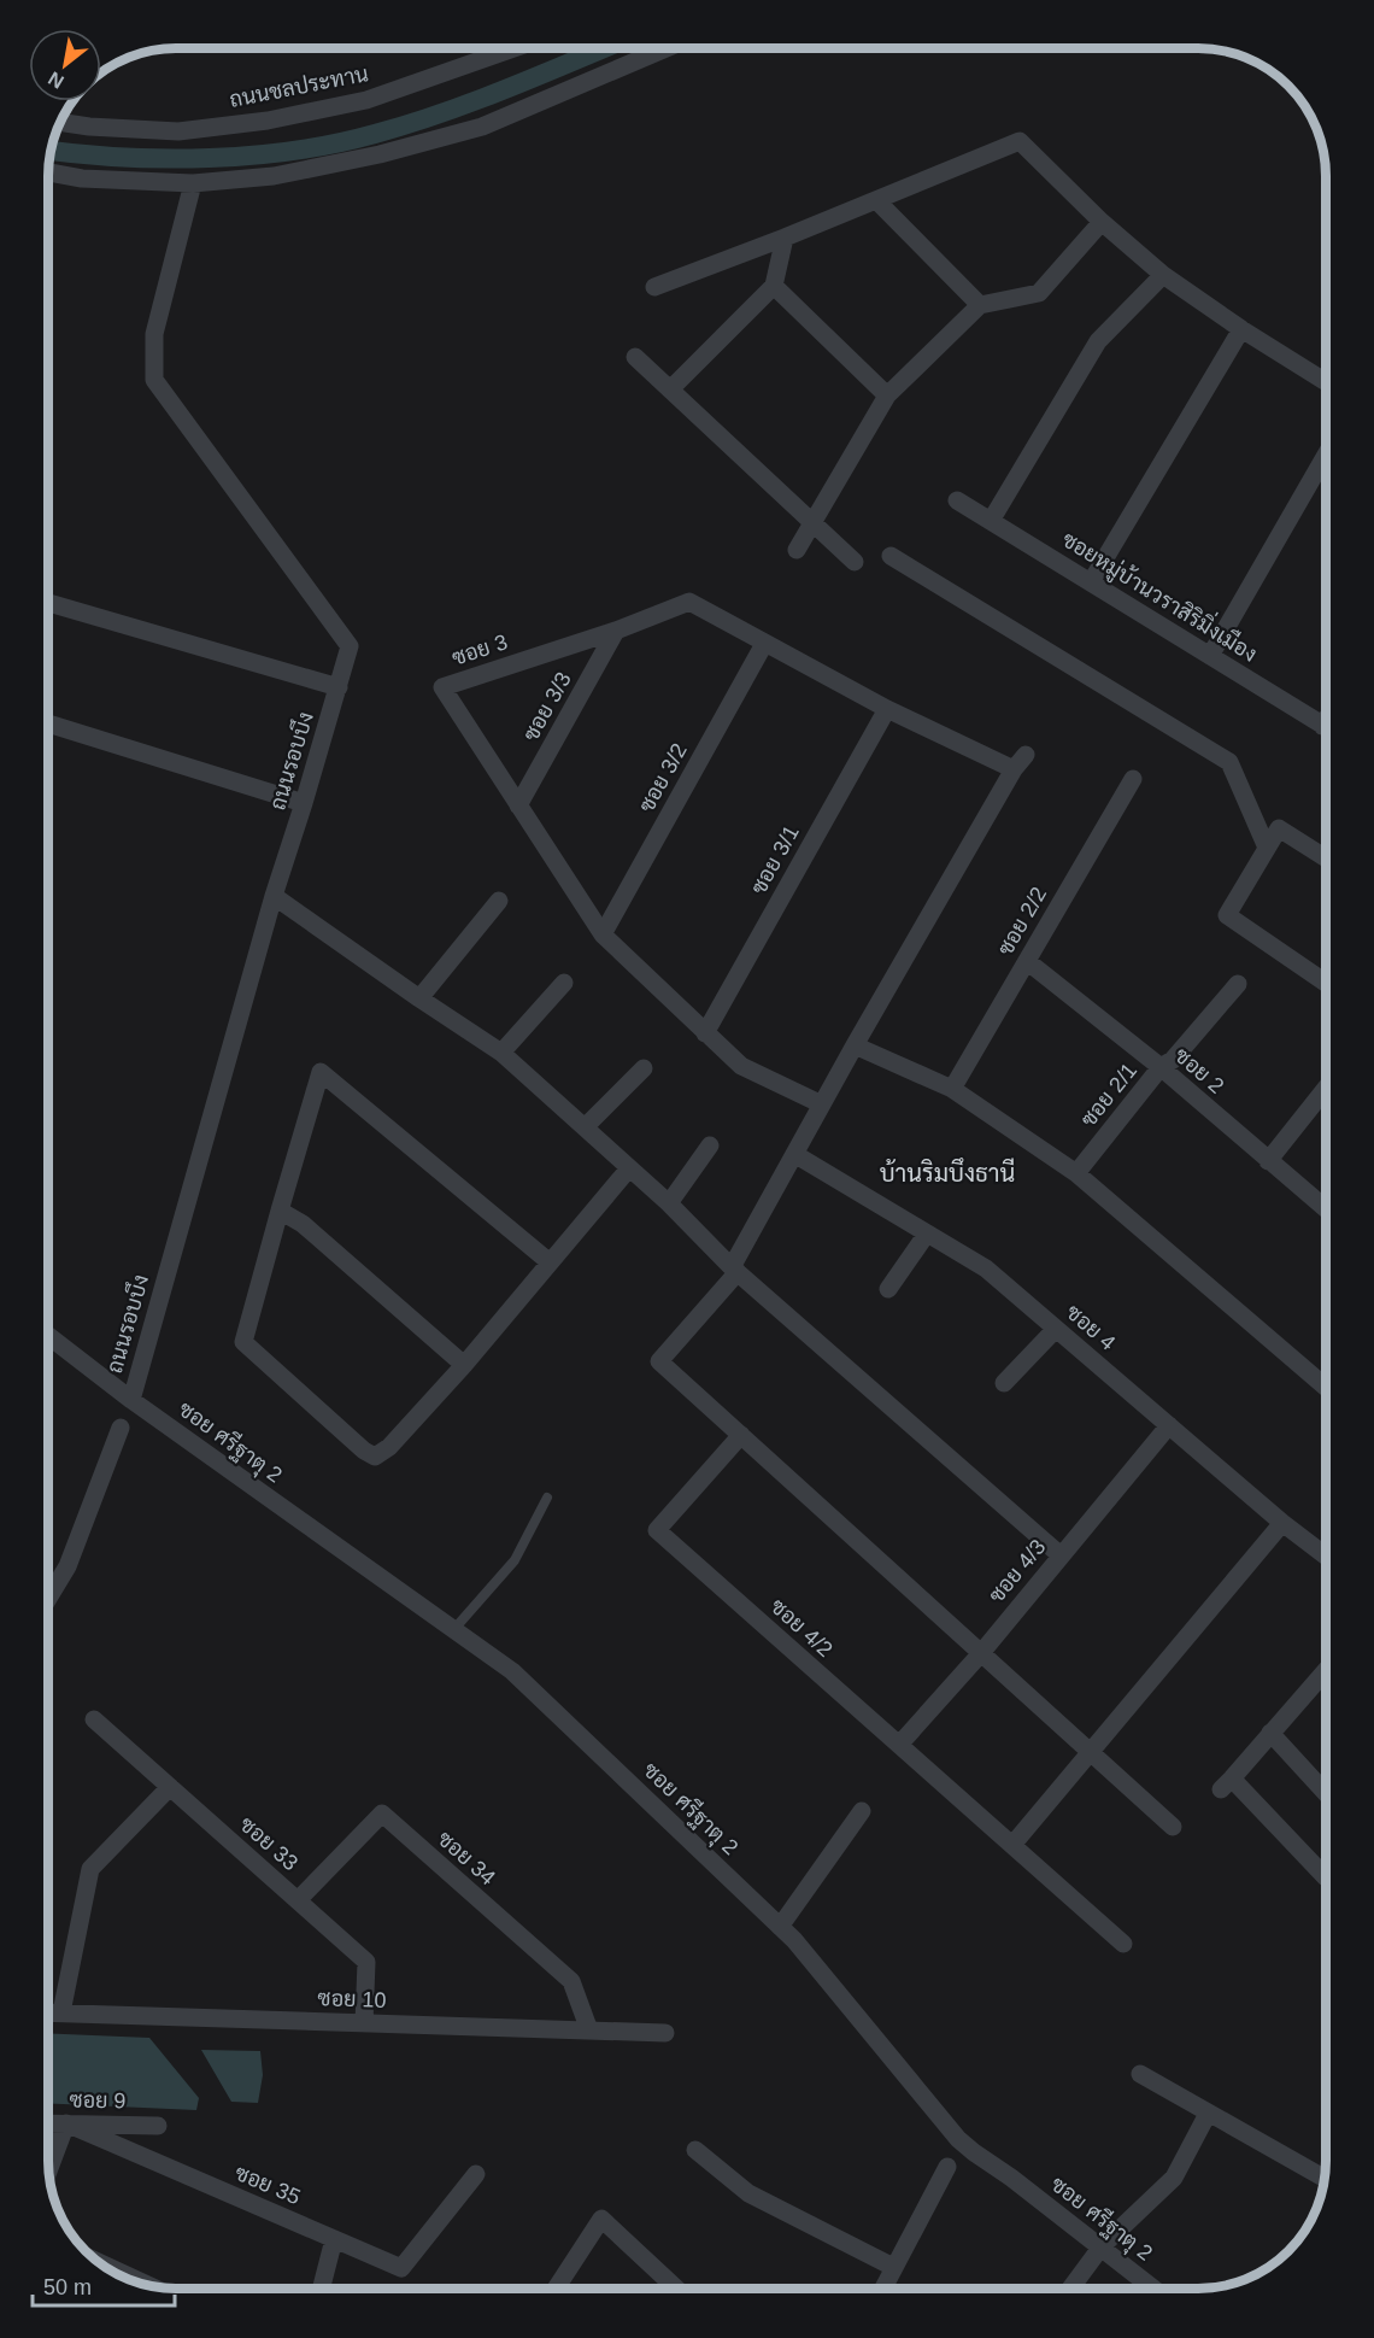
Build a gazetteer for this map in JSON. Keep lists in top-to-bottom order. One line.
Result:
{"streets":{"street":["ถนนชลประทาน","ซอยหมู่บ้านวราสิริมิ่งเมือง","ซอย 3","ซอย 3/3","ถนนรอบบึง","ซอย 3/2","ซอย 3/1","ซอย 2/2","ซอย 2","ซอย 2/1","ซอย 4","ซอย ศรีฐาตุ 2","ซอย 4/3","ซอย 4/2","ซอย 33","ซอย 34","ซอย 10","ซอย 9","ซอย 35"]},"crossings":[["ซอย 3","ซอย 3/3"],["ซอย 3","ซอย 3/2"],["ซอย 3","ซอย 3/1"],["ถนนรอบบึง","ซอย ศรีฐาตุ 2"],["ซอย 2/2","ซอย 2"],["ซอย 2","ซอย 2/1"],["ซอย 4","ซอย 4/3"],["ซอย 4/3","ซอย 4/2"],["ซอย 33","ซอย 34"],["ซอย 33","ซอย 10"],["ซอย 34","ซอย 10"],["ซอย 9","ซอย 35"]],"districts":["บ้านริมบึงธานี"],"scale_bar":"50 m","north":"bottom left"}
